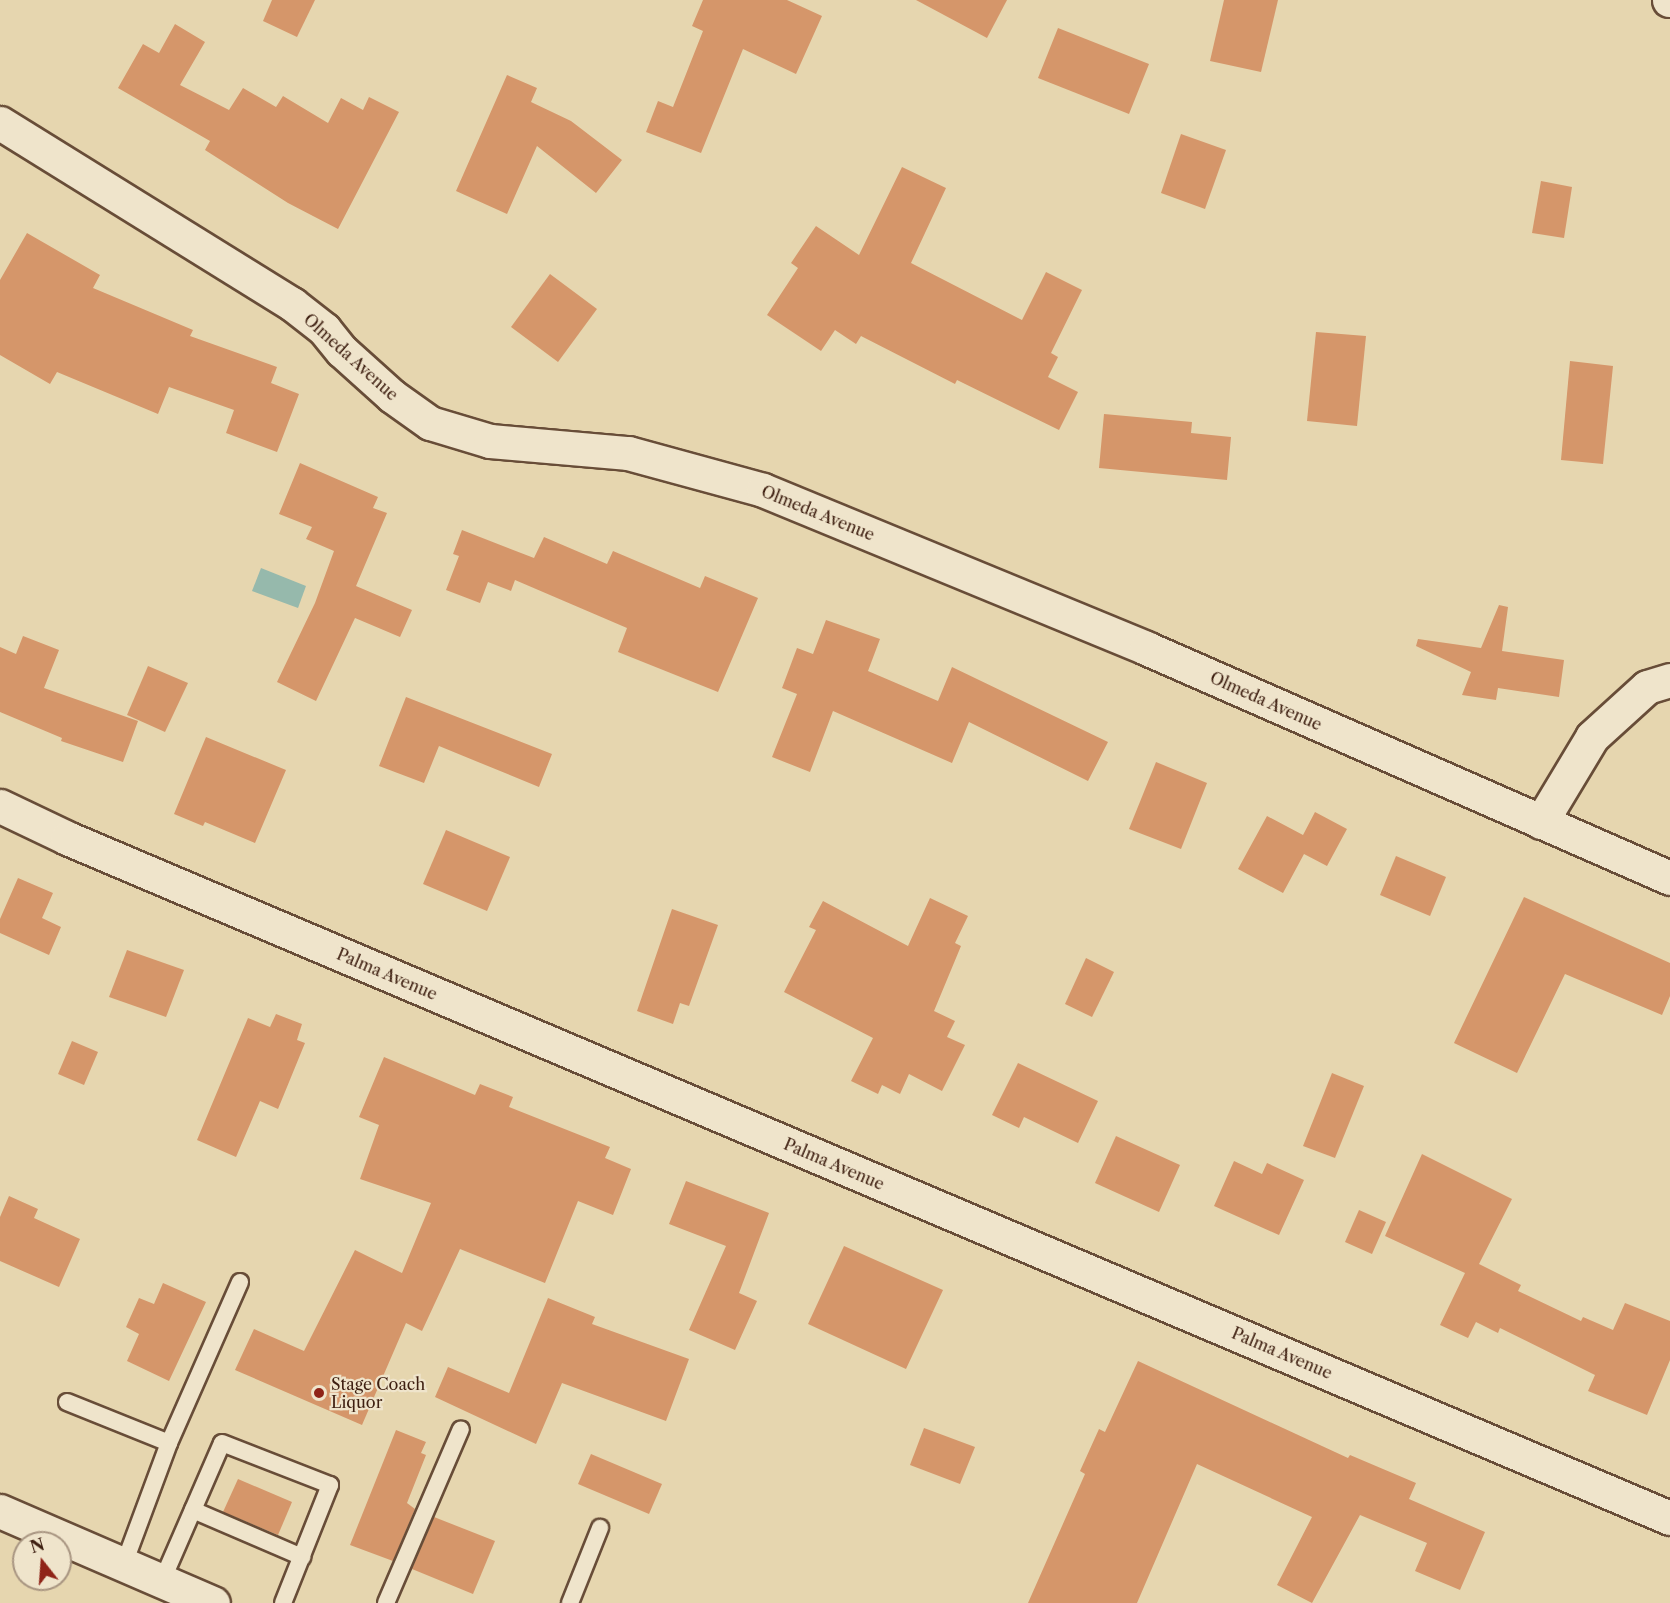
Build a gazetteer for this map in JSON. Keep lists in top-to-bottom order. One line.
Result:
{"streets":{"street":["Olmeda Avenue","Palma Avenue"]},"places":["Stage Coach Liquor"],"north":"top"}
